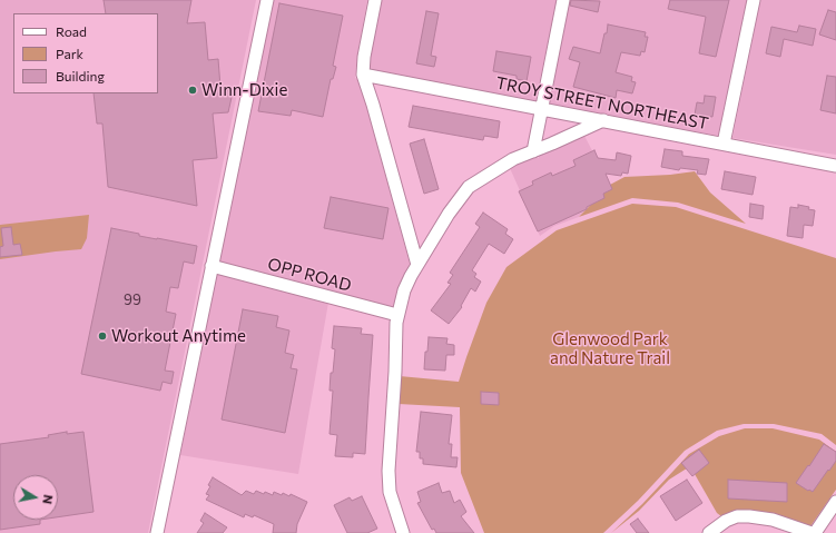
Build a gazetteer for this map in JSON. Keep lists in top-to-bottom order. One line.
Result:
{"streets":{"street":["TROY STREET NORTHEAST","OPP ROAD"]},"parks":["Glenwood Park and Nature Trail"],"places":["Winn-Dixie","Workout Anytime"],"house_numbers":["99"],"legend":["Road","Park","Building"],"north":"right"}
